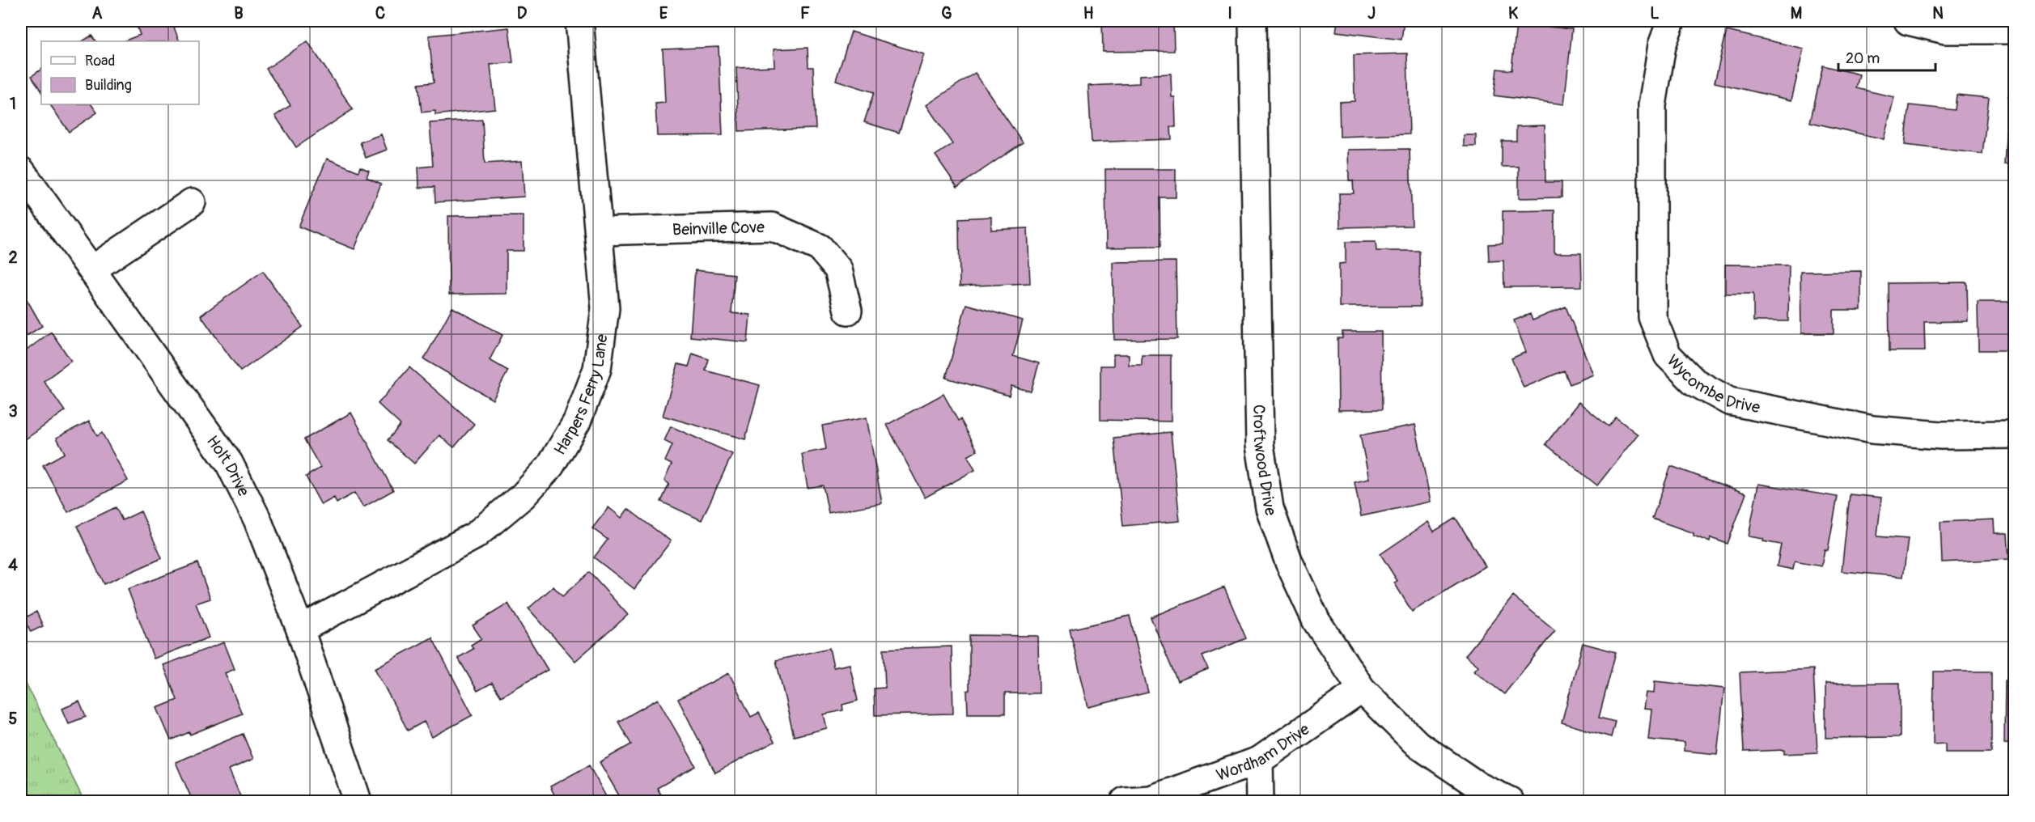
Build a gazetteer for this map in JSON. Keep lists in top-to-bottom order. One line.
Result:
{"streets":{"street":["Beinville Cove","Wycombe Drive","Harpers Ferry Lane","Croftwood Drive","Holt Drive","Wordham Drive"]},"crossings":[["Beinville Cove","Harpers Ferry Lane"],["Harpers Ferry Lane","Holt Drive"],["Croftwood Drive","Wordham Drive"]],"legend":["Road","Building"],"scale_bar":"20 m","grid":{"columns":["A","B","C","D","E","F","G","H","I","J","K","L","M","N"],"rows":["1","2","3","4","5"]}}
